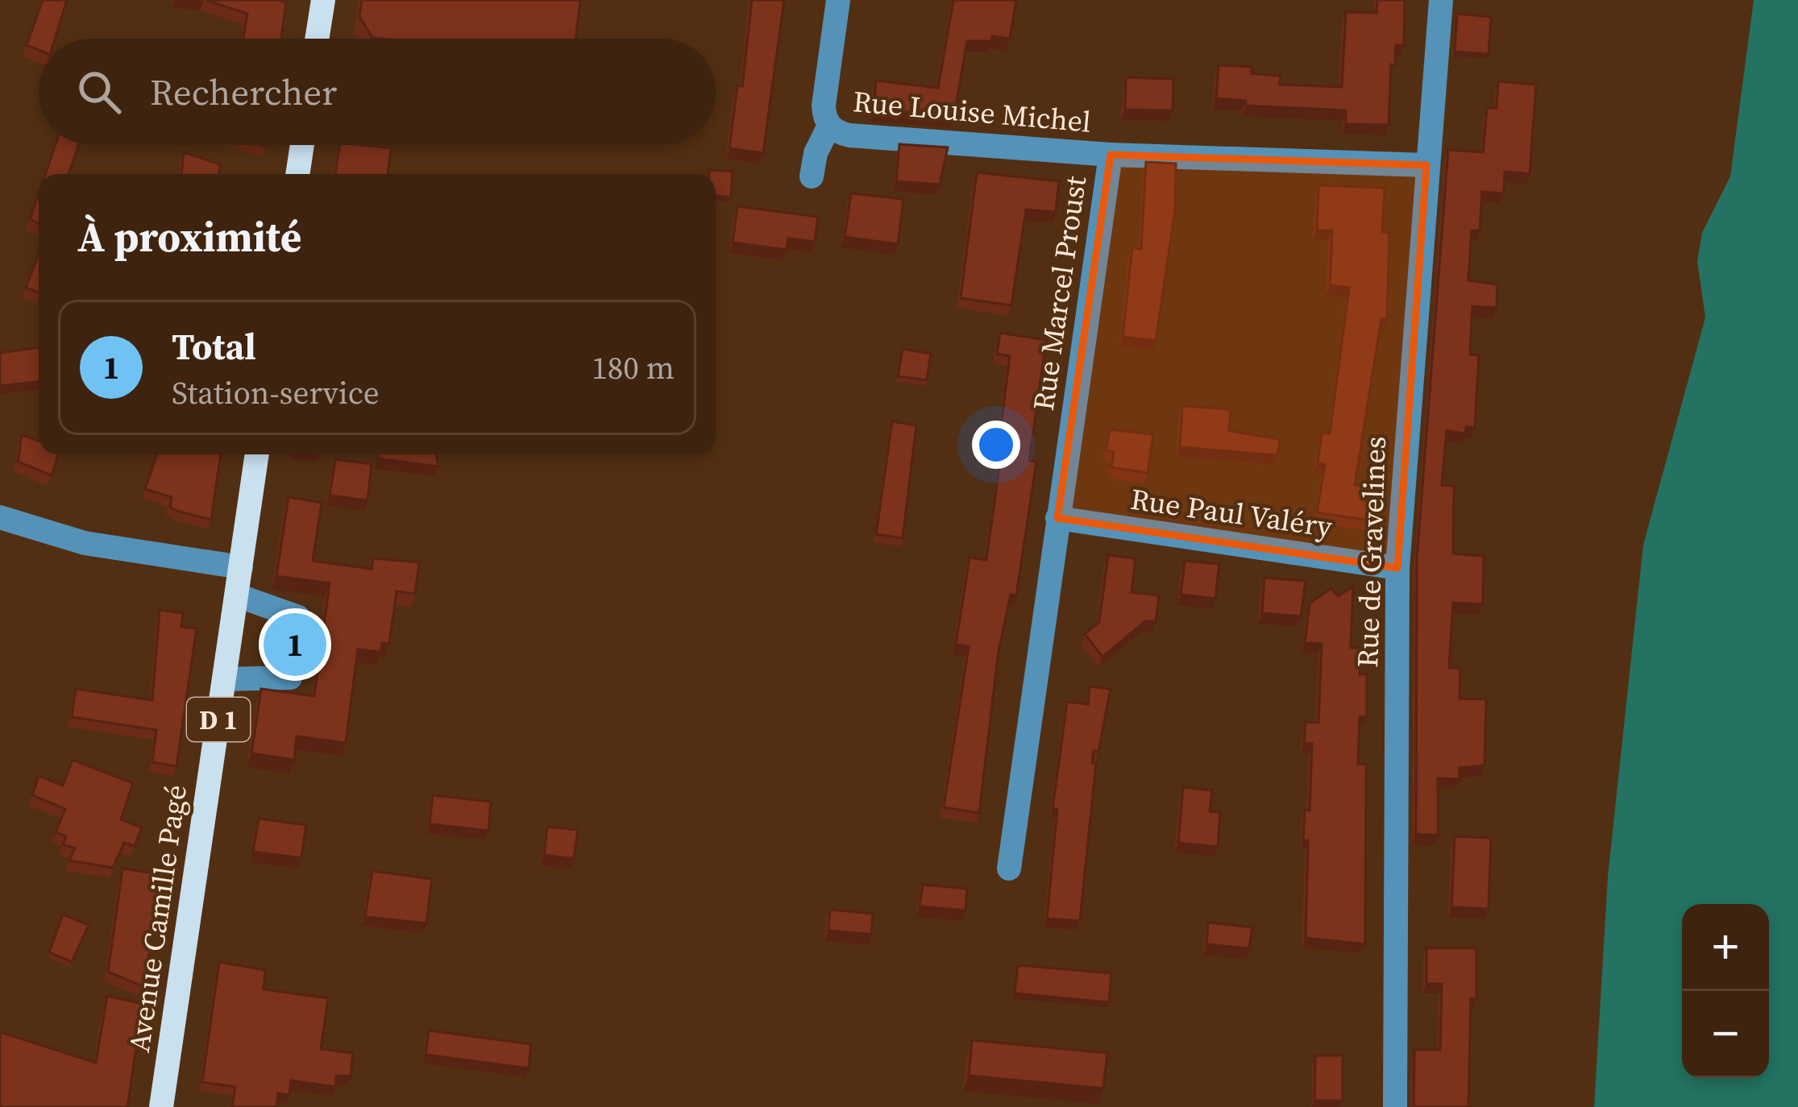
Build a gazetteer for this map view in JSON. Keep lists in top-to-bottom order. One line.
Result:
{"streets":{"main road":["D 1","Avenue Camille Pagé"],"street":["Rue Louise Michel","Rue Marcel Proust","Rue Paul Valéry","Rue de Gravelines"]},"crossings":[["Rue Louise Michel","Rue Marcel Proust"],["Rue Marcel Proust","Rue Paul Valéry"],["Rue Marcel Proust","Rue de Gravelines"],["Rue Paul Valéry","Rue de Gravelines"],["D 1","Avenue Camille Pagé"]],"page":{"search":"Rechercher","heading":"À proximité","list":[{"mark":"1","name":"Total","note":"Station-service","value":"180 m"}],"pins":"1","map_buttons":["+","−"]}}
